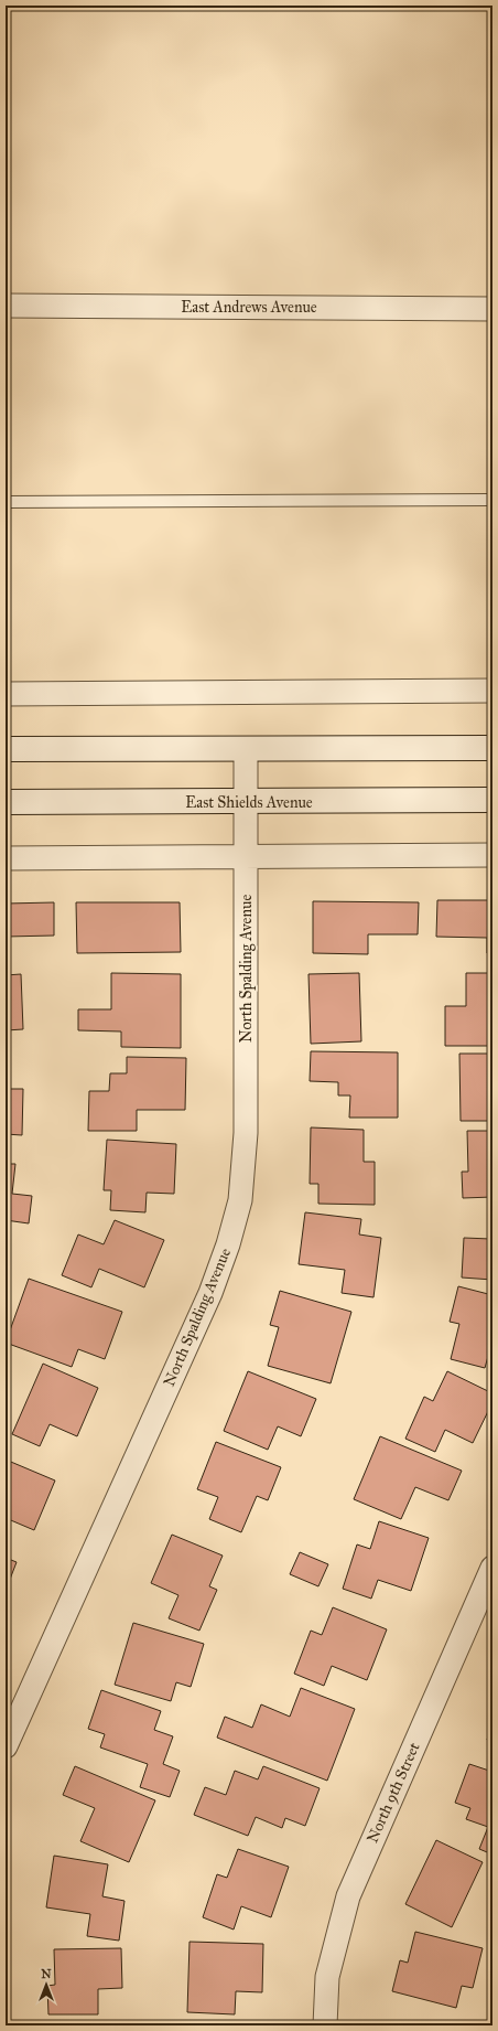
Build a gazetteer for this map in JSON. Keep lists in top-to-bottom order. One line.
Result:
{"streets":{"main road":["East Shields Avenue"],"street":["East Andrews Avenue","North Spalding Avenue","North 9th Street"]},"crossings":[["East Shields Avenue","North Spalding Avenue"]],"north":"top"}
